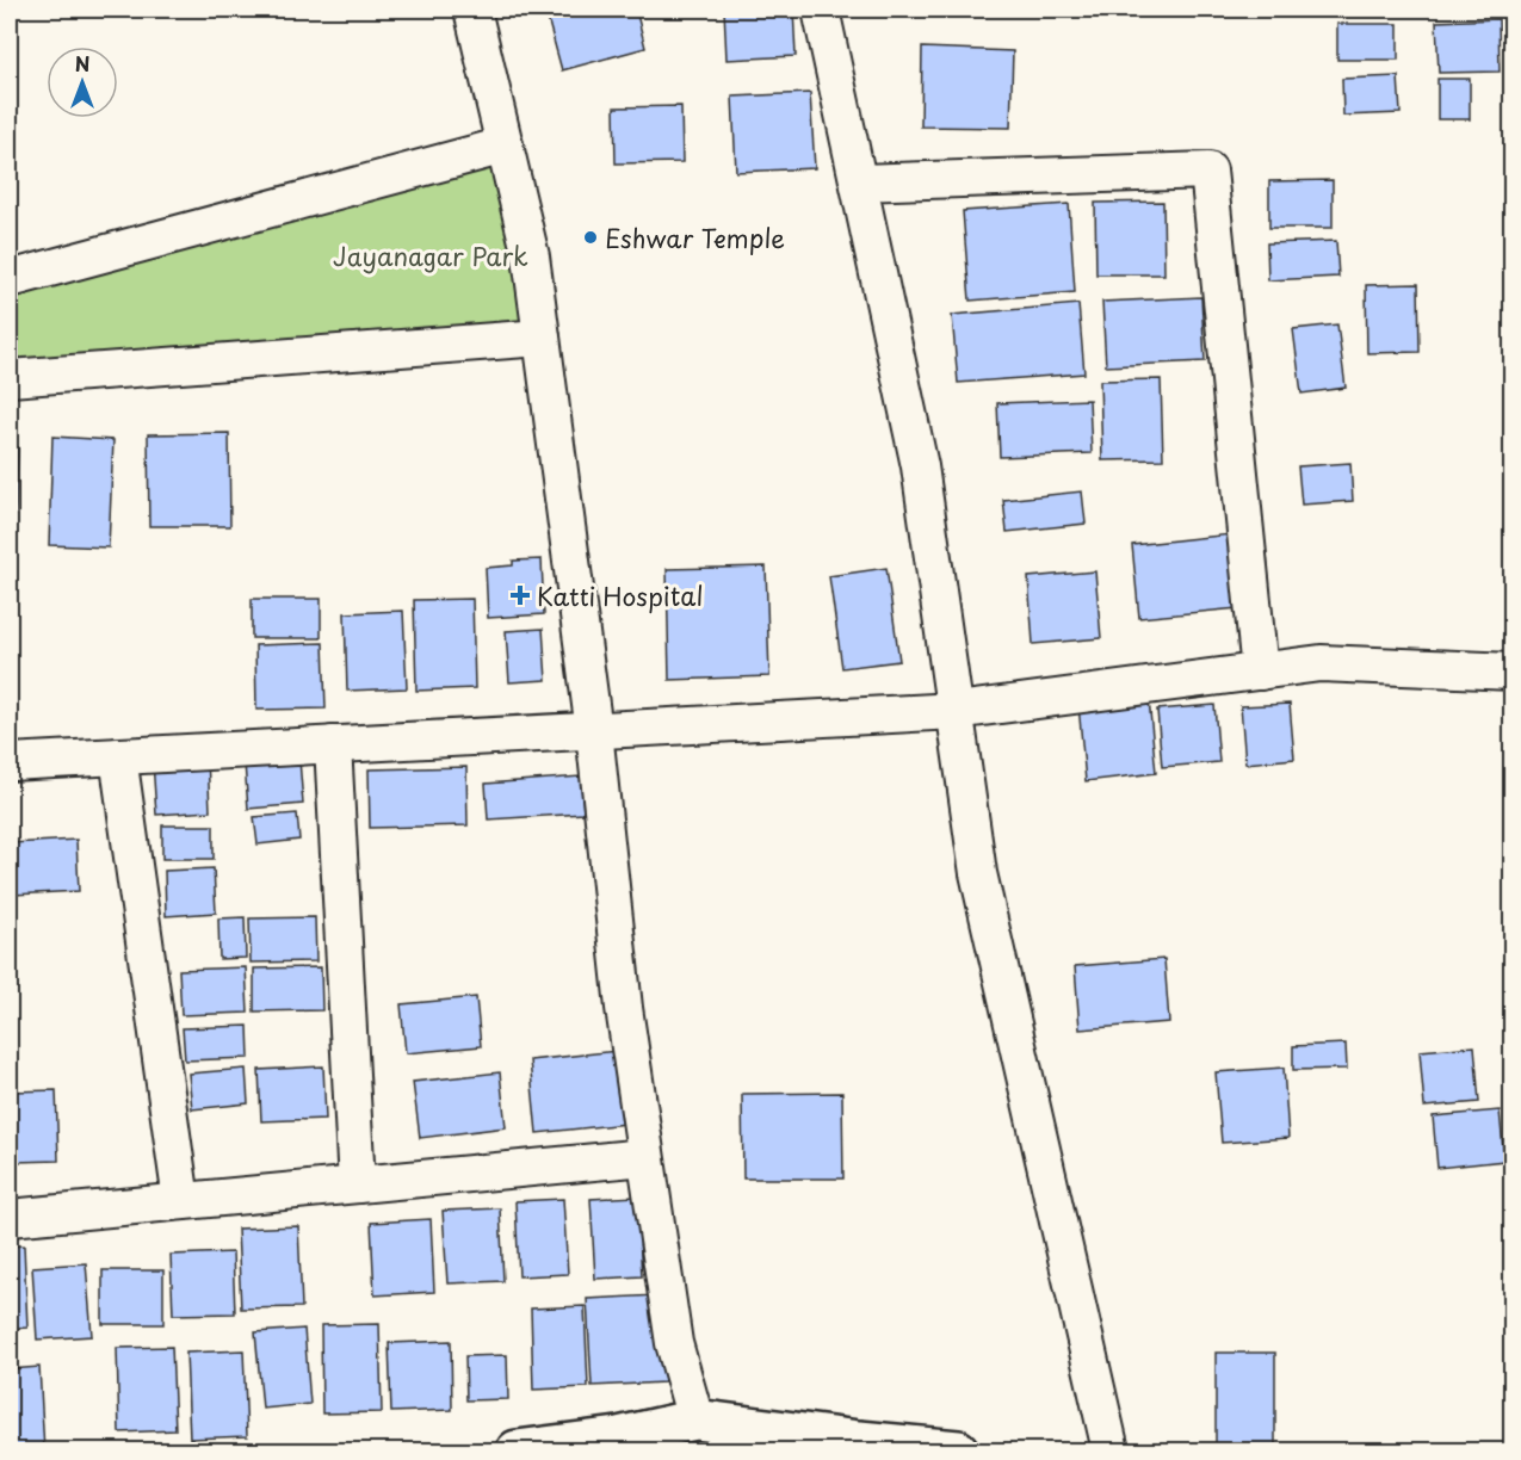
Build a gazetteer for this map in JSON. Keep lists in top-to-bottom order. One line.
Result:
{"parks":["Jayanagar Park"],"places":{"other":["Eshwar Temple"],"health":["Katti Hospital"]},"north":"top"}
